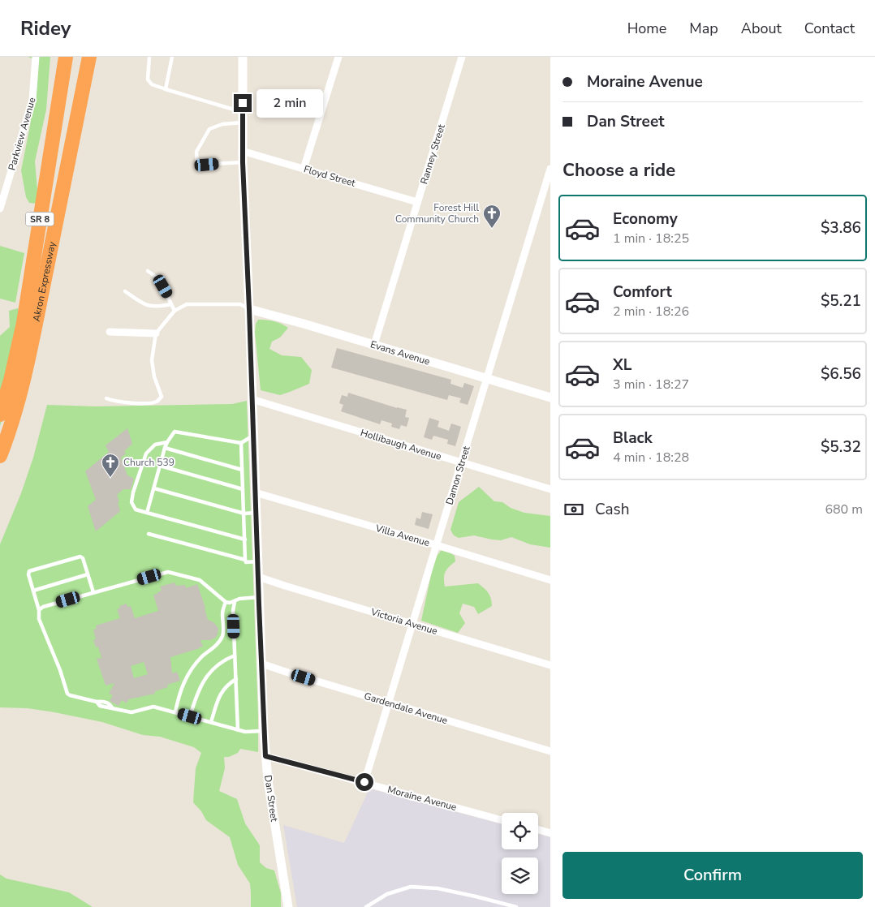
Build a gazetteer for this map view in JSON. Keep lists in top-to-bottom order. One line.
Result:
{"streets":{"highway":["SR 8","Akron Expressway"],"street":["Parkview Avenue","Ranney Street","Floyd Street","Evans Avenue","Hollibaugh Avenue","Damon Street","Villa Avenue","Victoria Avenue","Gardendale Avenue","Dan Street","Moraine Avenue"]},"crossings":[["Ranney Street","Floyd Street"],["Ranney Street","Evans Avenue"],["Floyd Street","Dan Street"],["Evans Avenue","Damon Street"],["Evans Avenue","Dan Street"],["Hollibaugh Avenue","Damon Street"],["Hollibaugh Avenue","Dan Street"],["Damon Street","Villa Avenue"],["Damon Street","Victoria Avenue"],["Damon Street","Gardendale Avenue"],["Damon Street","Moraine Avenue"],["Villa Avenue","Dan Street"],["Victoria Avenue","Dan Street"],["Gardendale Avenue","Dan Street"],["Dan Street","Moraine Avenue"]],"places":{"church":["Forest Hill Community Church","Church 539"]},"page":{"header":"Ridey","nav":["Home","Map","About","Contact"],"banner":["Moraine Avenue","Dan Street"],"bubble":"2 min","heading":"Choose a ride","list":[{"name":"Economy","note":"1 min · 18:25","value":"$3.86"},{"name":"Comfort","note":"2 min · 18:26","value":"$5.21"},{"name":"XL","note":"3 min · 18:27","value":"$6.56"},{"name":"Black","note":"4 min · 18:28","value":"$5.32"}],"pay":["Cash","680 m"],"buttons":"Confirm"}}
